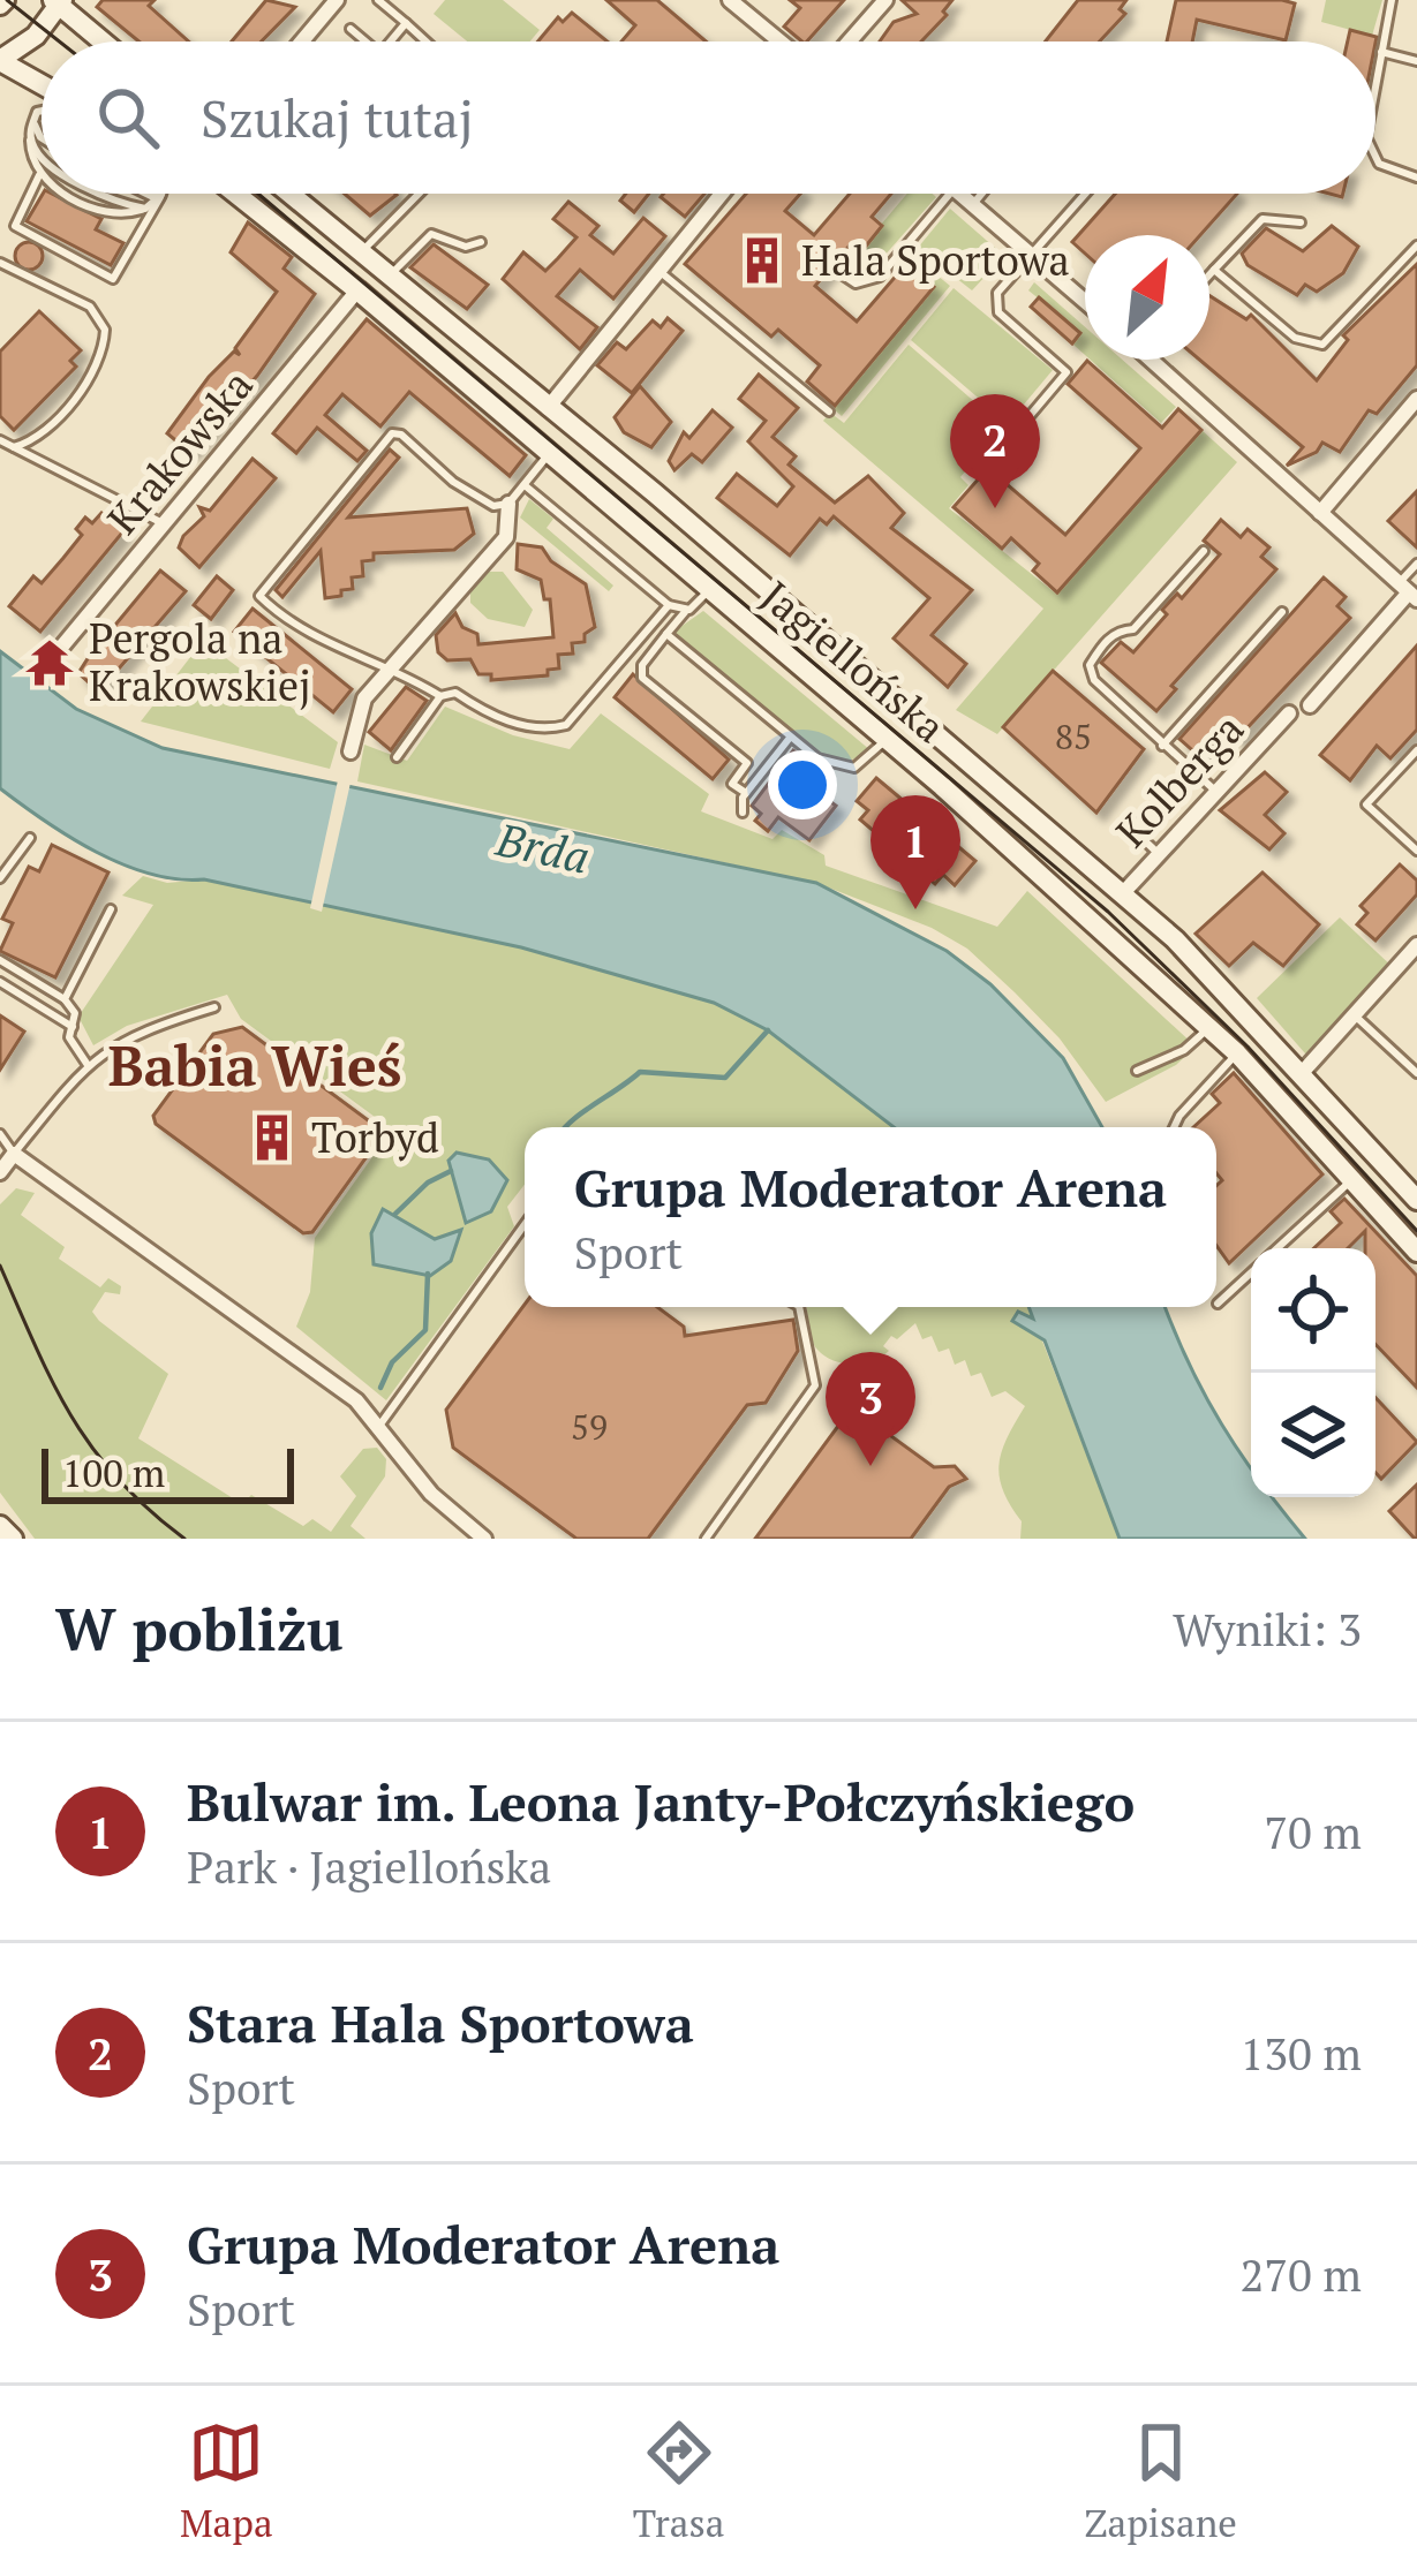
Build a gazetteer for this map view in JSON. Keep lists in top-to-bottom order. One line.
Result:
{"streets":{"main road":["Jagiellońska"],"street":["Krakowska","Kolberga"]},"crossings":[["Krakowska","Jagiellońska"],["Jagiellońska","Kolberga"]],"districts":["Babia Wieś"],"water":["Brda"],"places":{"building":["Hala Sportowa","Torbyd"],"temple":["Pergola na Krakowskiej"]},"house_numbers":["85","59"],"scale_bar":"100 m","north":"top right","page":{"search":"Szukaj tutaj","pins":["2","1","3"],"popup":["Grupa Moderator Arena","Sport"],"scale":"100 m","heading":["W pobliżu","Wyniki: 3"],"list":[{"mark":"1","name":"Bulwar im. Leona Janty-Połczyńskiego","note":"Park · Jagiellońska","value":"70 m"},{"mark":"2","name":"Stara Hala Sportowa","note":"Sport","value":"130 m"},{"mark":"3","name":"Grupa Moderator Arena","note":"Sport","value":"270 m"}],"nav":["Mapa","Trasa","Zapisane"]}}
